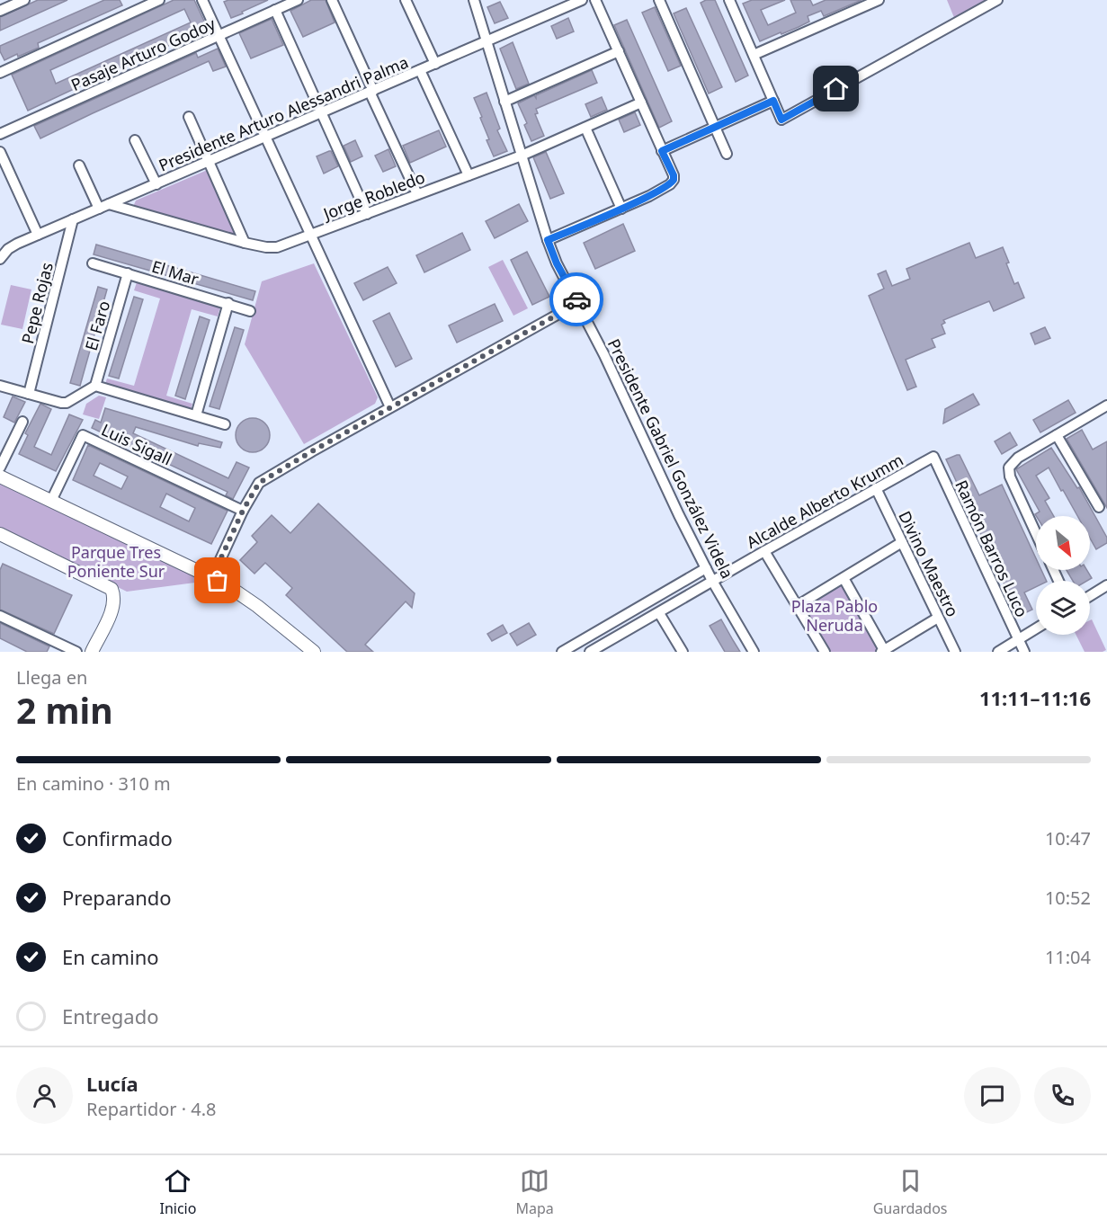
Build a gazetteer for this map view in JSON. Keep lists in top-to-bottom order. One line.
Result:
{"streets":{"street":["Pasaje Arturo Godoy","Presidente Arturo Alessandri Palma","Jorge Robledo","El Mar","Pepe Rojas","El Faro","Luis Sigall","Presidente Gabriel González Videla","Alcalde Alberto Krumm","Ramón Barros Luco","Divino Maestro"]},"crossings":[["Presidente Arturo Alessandri Palma","Jorge Robledo"],["Presidente Arturo Alessandri Palma","Pepe Rojas"],["Presidente Arturo Alessandri Palma","Presidente Gabriel González Videla"],["Jorge Robledo","Presidente Gabriel González Videla"],["El Mar","El Faro"],["Presidente Gabriel González Videla","Alcalde Alberto Krumm"],["Alcalde Alberto Krumm","Ramón Barros Luco"],["Alcalde Alberto Krumm","Divino Maestro"]],"parks":["Parque Tres Poniente Sur","Plaza Pablo Neruda"],"north":"bottom right","page":{"heading":["2 min","Llega en","11:11–11:16"],"panel":["Lucía","Repartidor · 4.8"],"bar":"En camino · 310 m","list":[["Confirmado","10:47"],["Preparando","10:52"],["En camino","11:04"],"Entregado"],"tabs":["Inicio","Mapa","Guardados"]}}
